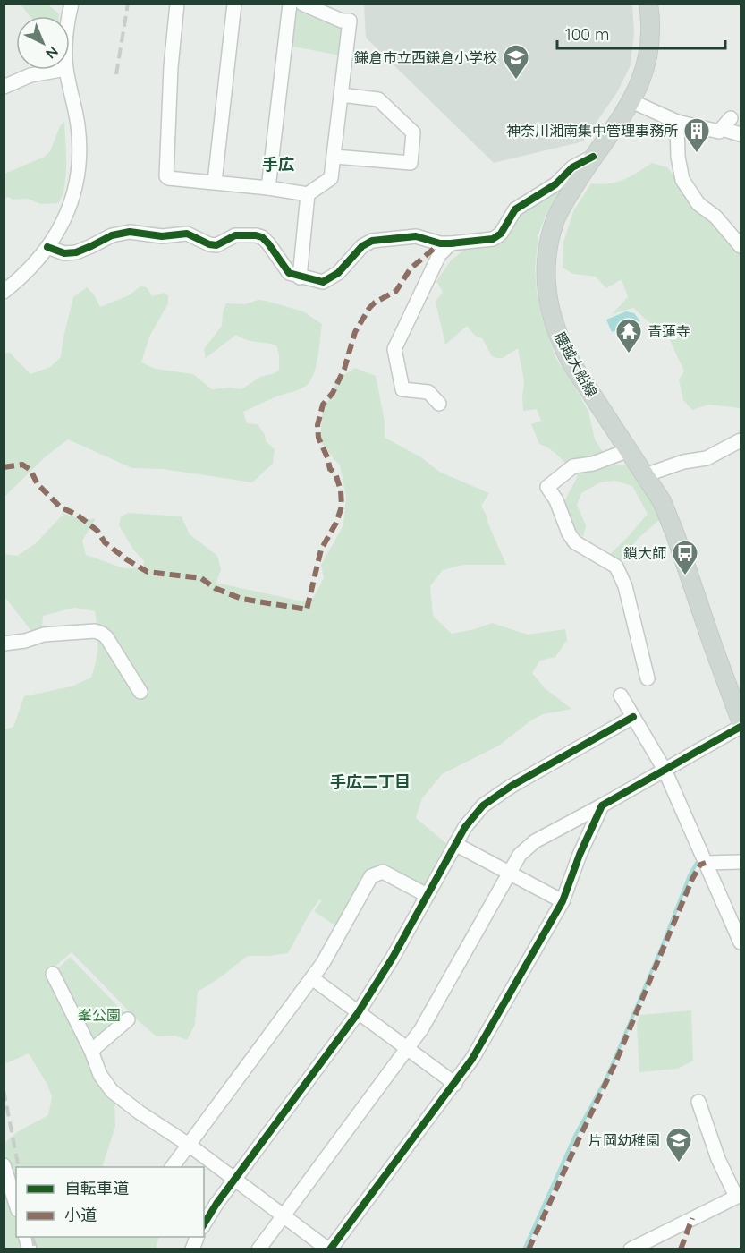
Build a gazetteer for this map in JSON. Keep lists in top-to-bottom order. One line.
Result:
{"streets":{"main road":["腰越大船線"]},"districts":["手広","手広二丁目"],"parks":["峯公園"],"places":{"school or university":["鎌倉市立西鎌倉小学校","片岡幼稚園"],"building":["神奈川湘南集中管理事務所"],"temple":["青蓮寺"],"bus stop":["鎖大師"]},"legend":["自転車道","小道"],"scale_bar":"100 m","north":"bottom right"}
